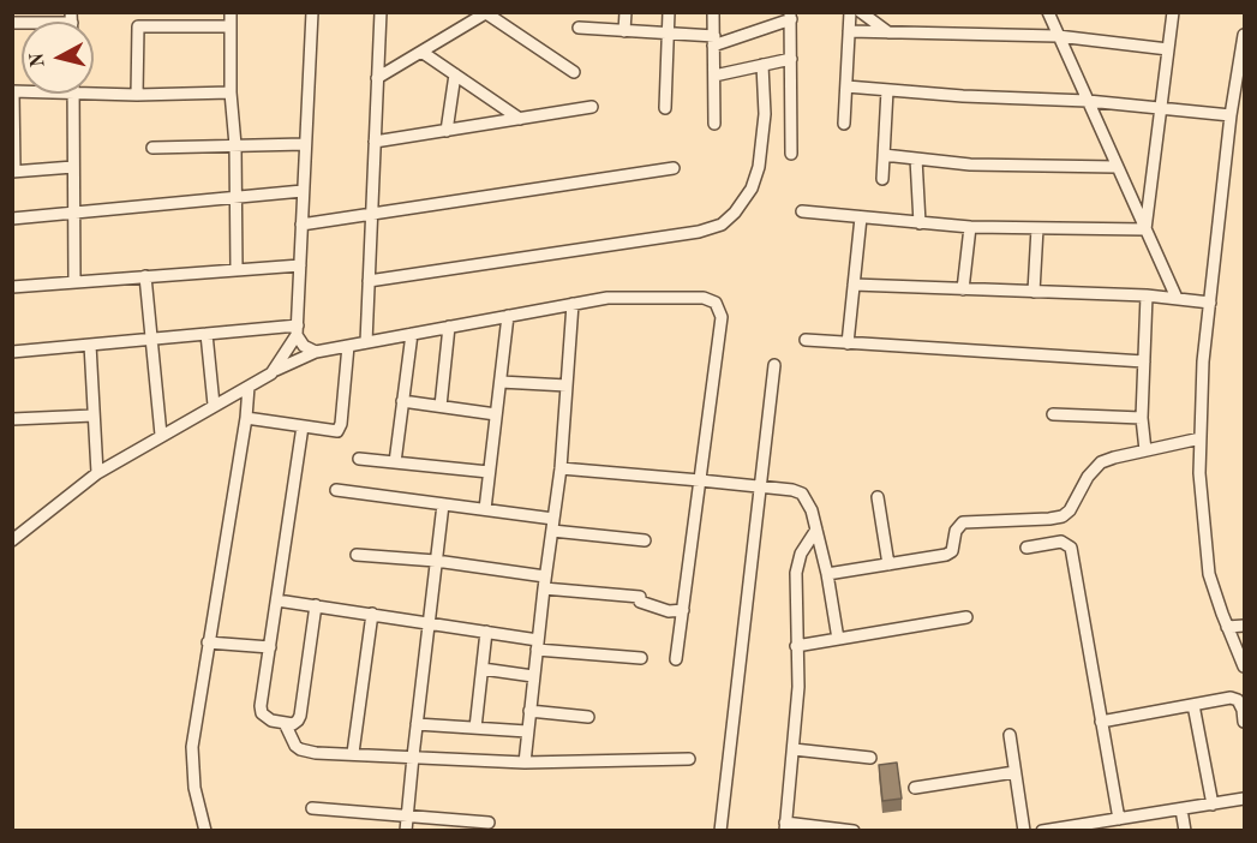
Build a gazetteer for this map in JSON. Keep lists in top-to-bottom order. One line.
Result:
{"north":"left"}
